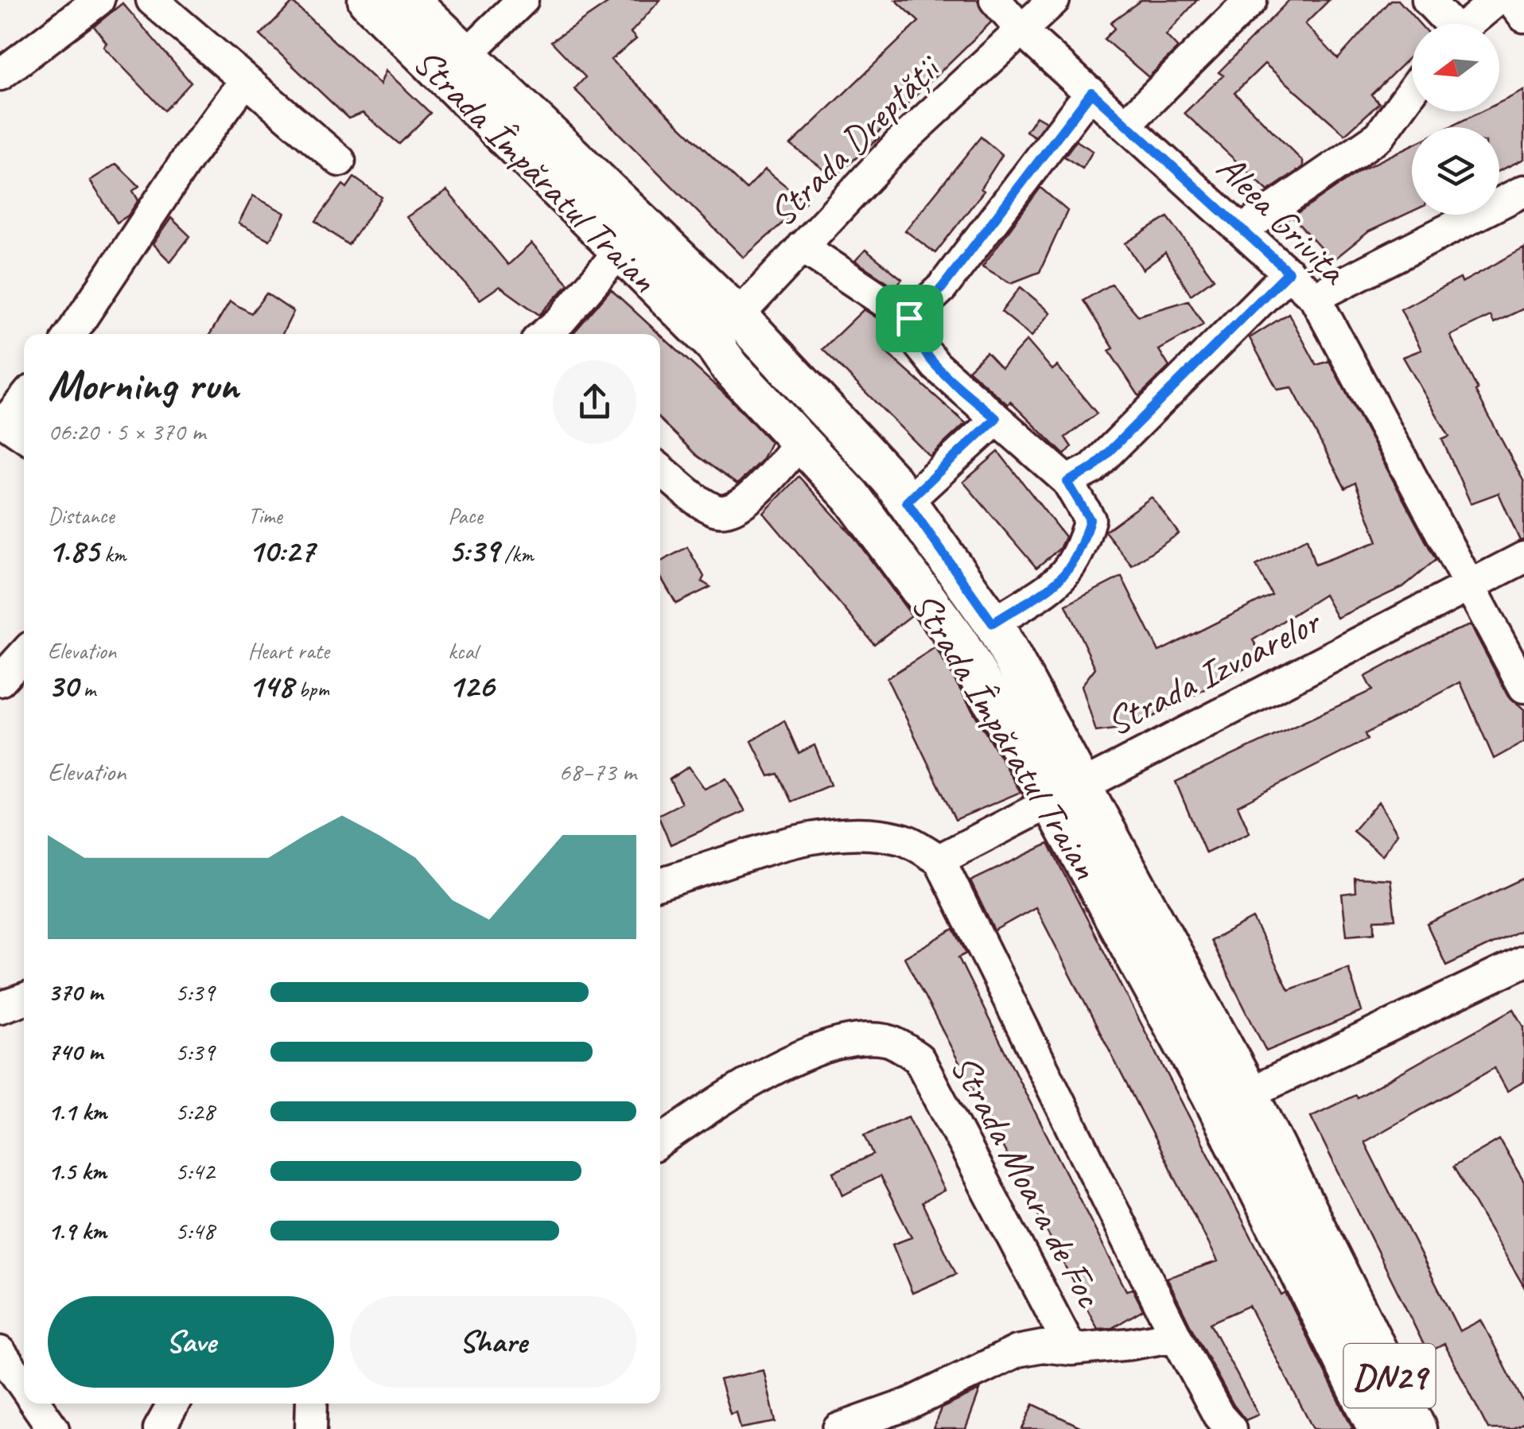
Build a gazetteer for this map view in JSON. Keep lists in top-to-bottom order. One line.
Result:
{"streets":{"main road":["Strada Împăratul Traian","DN29"],"street":["Strada Dreptății","Aleea Grivița","Strada Izvoarelor","Strada Moara de Foc"]},"crossings":[["Strada Dreptății","Strada Împăratul Traian"],["Strada Dreptății","Aleea Grivița"],["Strada Împăratul Traian","Strada Izvoarelor"],["Aleea Grivița","Strada Izvoarelor"]],"north":"left","page":{"heading":["Morning run","06:20 · 5 × 370 m"],"stats":[["Distance","1.85 km"],["Time","10:27"],["Pace","5:39 /km"],["Elevation","30 m"],["Heart rate","148 bpm"],["kcal","126"]],"chart":["Elevation","68–73 m"],"list":[{"name":"370 m","note":"5:39"},{"name":"740 m","note":"5:39"},{"name":"1.1 km","note":"5:28"},{"name":"1.5 km","note":"5:42"},{"name":"1.9 km","note":"5:48"}],"buttons":["Save","Share"]}}
